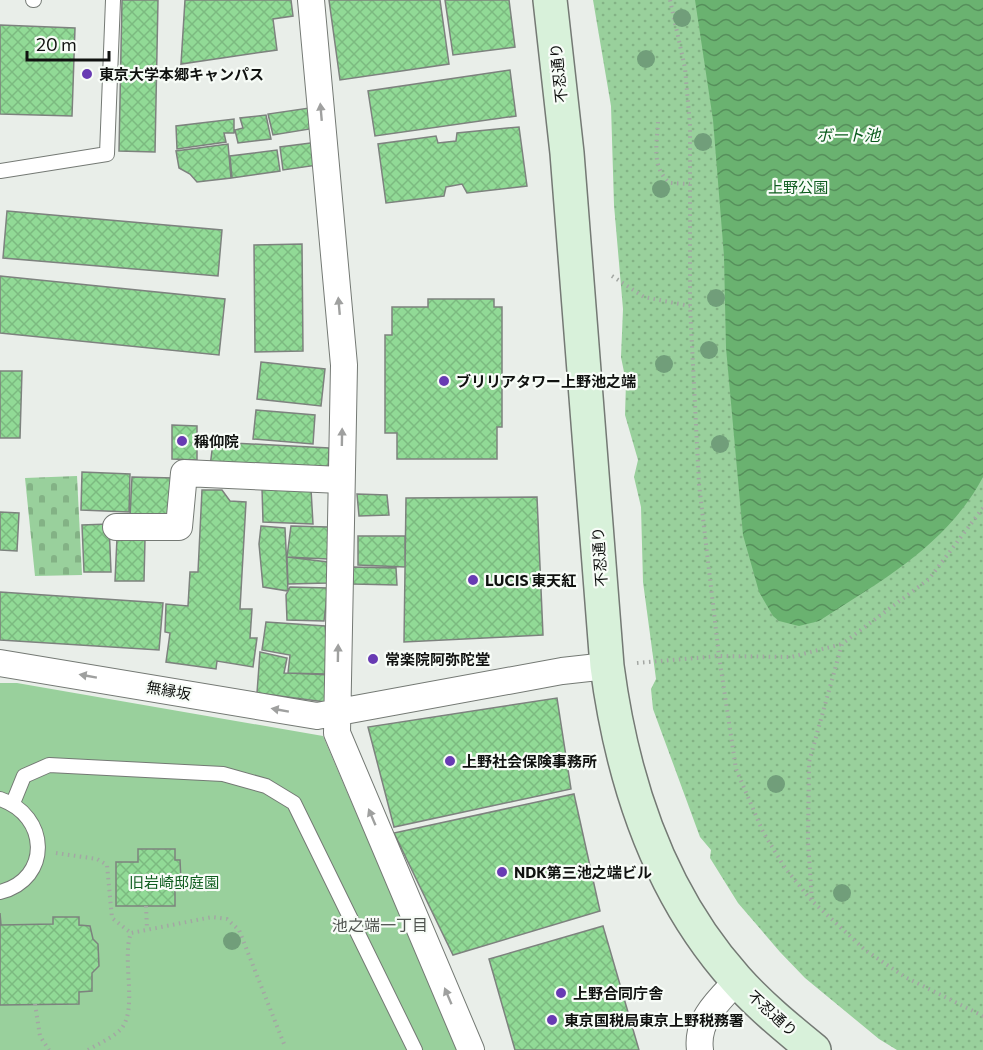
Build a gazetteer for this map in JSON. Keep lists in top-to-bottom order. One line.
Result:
{"streets":{"main road":["不忍通り"],"street":["無縁坂"]},"crossings":[["不忍通り","無縁坂"]],"one_way":["無縁坂"],"districts":["池之端一丁目"],"water":["ボート池"],"parks":["上野公園","旧岩崎邸庭園"],"places":["東京大学本郷キャンパス","ブリリアタワー上野池之端","稱仰院","LUCIS 東天紅","常楽院阿弥陀堂","上野社会保険事務所","NDK第三池之端ビル","上野合同庁舎","東京国税局東京上野税務署"],"scale_bar":"20 m"}
